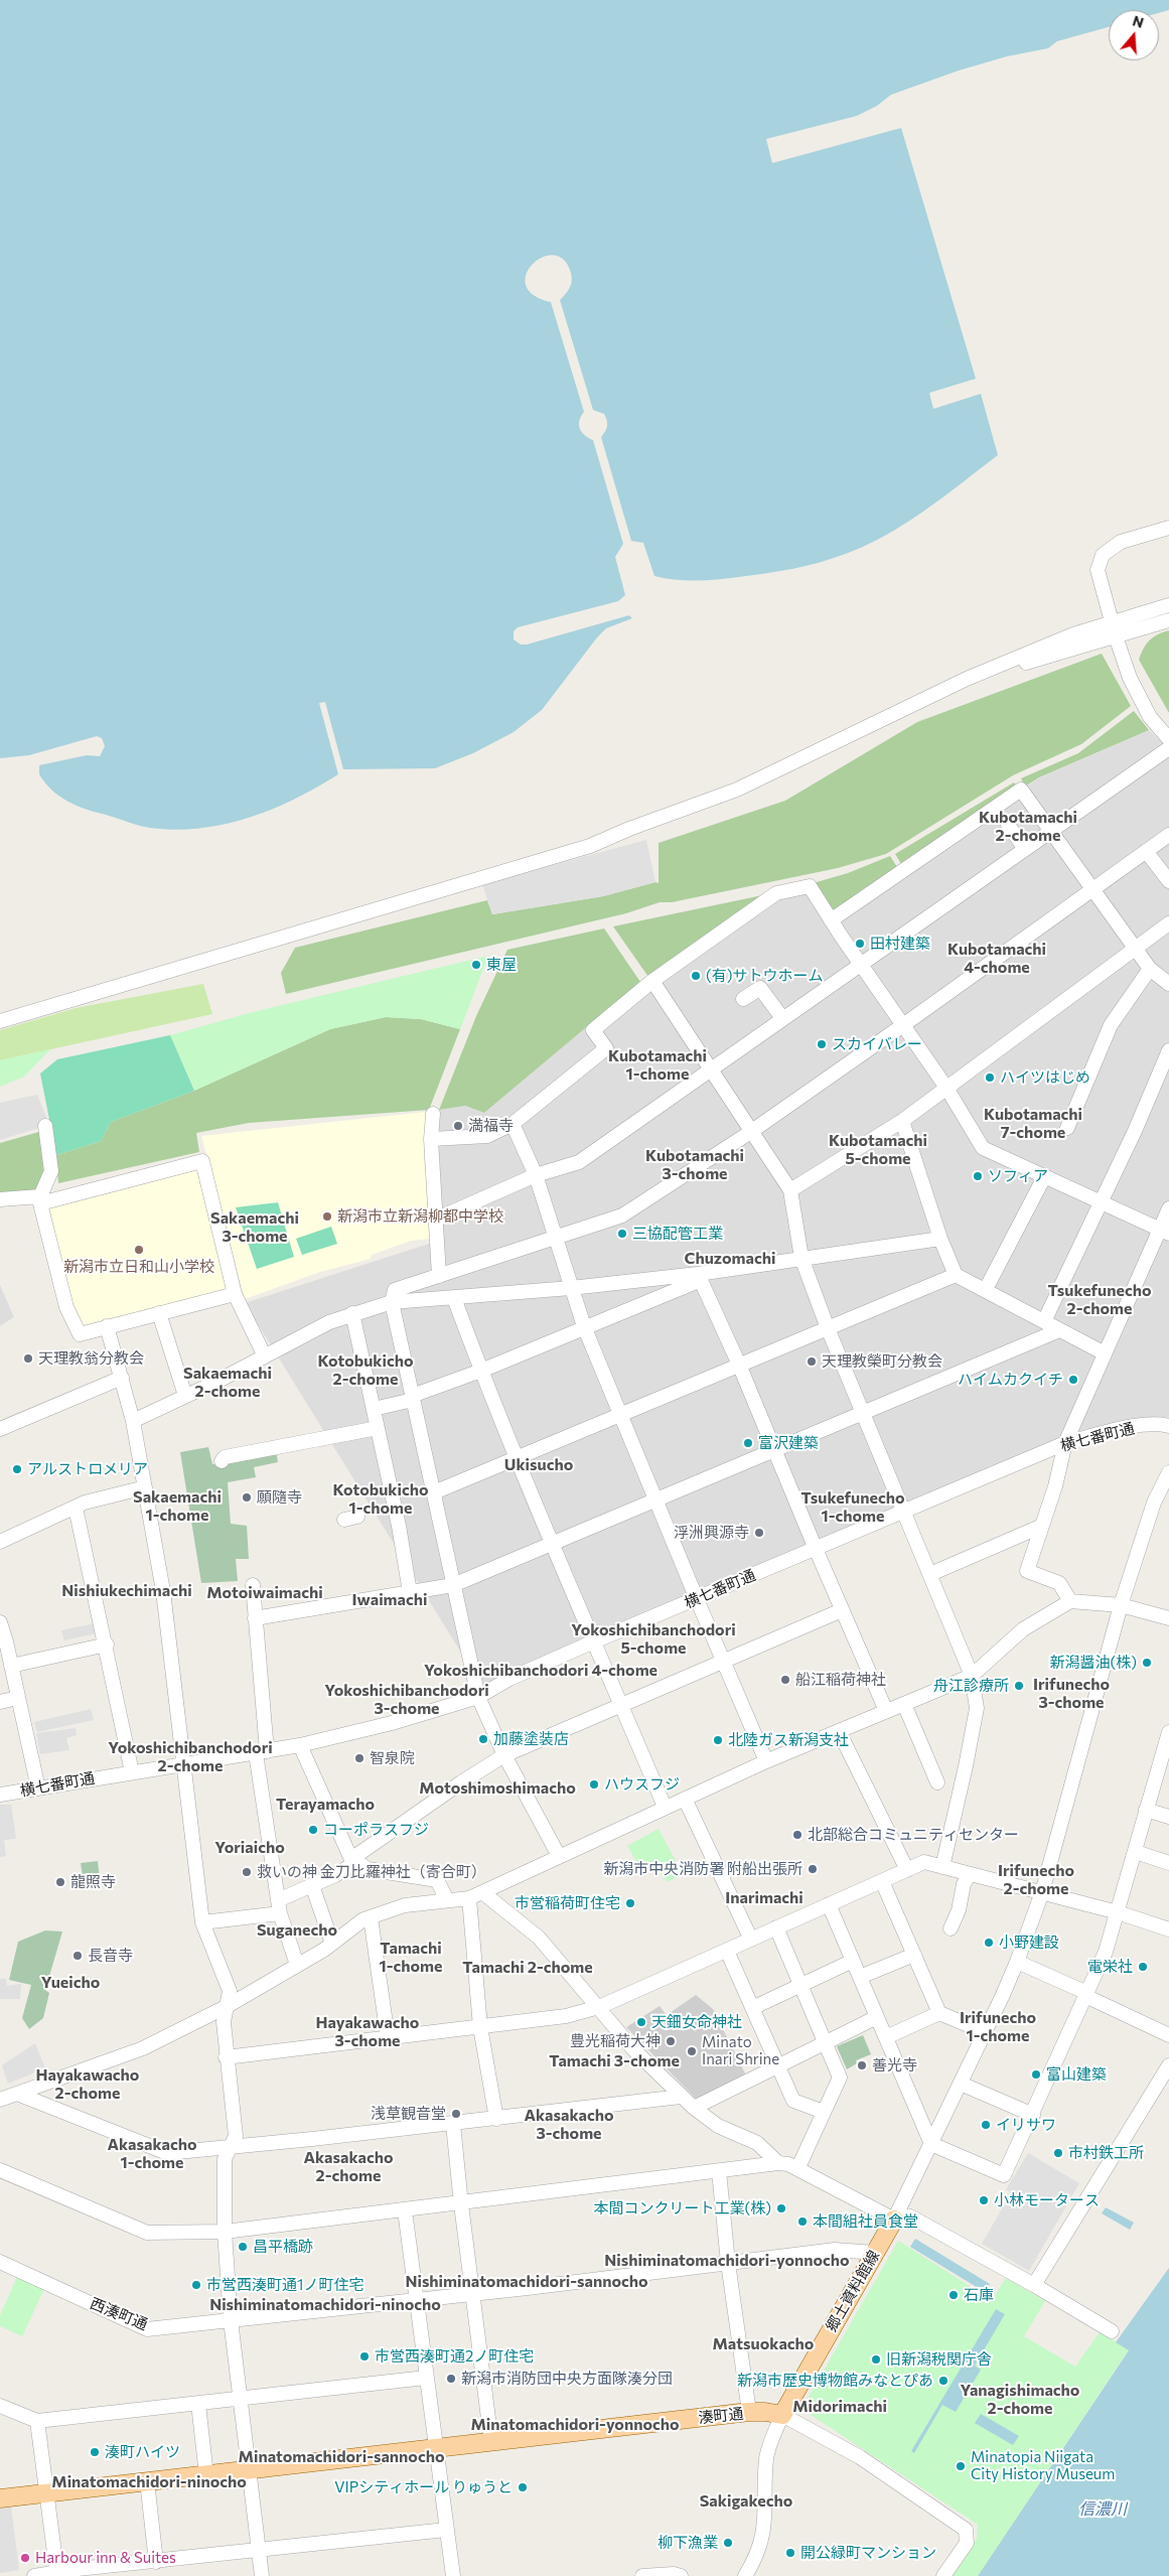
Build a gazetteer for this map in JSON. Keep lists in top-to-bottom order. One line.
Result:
{"streets":{"main road":["郷土資料館線","湊町通"],"street":["横七番町通","西湊町通"]},"crossings":[["郷土資料館線","西湊町通"],["郷土資料館線","湊町通"]],"districts":["Kubotamachi 2-chome","Kubotamachi 4-chome","Kubotamachi 1-chome","Kubotamachi 7-chome","Kubotamachi 5-chome","Kubotamachi 3-chome","Sakaemachi 3-chome","Chuzomachi","Tsukefunecho 2-chome","Kotobukicho 2-chome","Sakaemachi 2-chome","Ukisucho","Kotobukicho 1-chome","Sakaemachi 1-chome","Tsukefunecho 1-chome","Nishiukechimachi","Motoiwaimachi","Iwaimachi","Yokoshichibanchodori 5-chome","Yokoshichibanchodori 4-chome","Irifunecho 3-chome","Yokoshichibanchodori 3-chome","Yokoshichibanchodori 2-chome","Motoshimoshimacho","Terayamacho","Yoriaicho","Irifunecho 2-chome","Inarimachi","Suganecho","Tamachi 1-chome","Tamachi 2-chome","Yueicho","Irifunecho 1-chome","Hayakawacho 3-chome","Tamachi 3-chome","Hayakawacho 2-chome","Akasakacho 3-chome","Akasakacho 1-chome","Akasakacho 2-chome","Nishiminatomachidori-yonnocho","Nishiminatomachidori-sannocho","Nishiminatomachidori-ninocho","Matsuokacho","Yanagishimacho 2-chome","Midorimachi","Minatomachidori-yonnocho","Minatomachidori-sannocho","Minatomachidori-ninocho","Sakigakecho"],"water":["信濃川"],"places":["田村建築","東屋","(有)サトウホーム","スカイバレー","ハイツはじめ","満福寺","ソフィア","新潟市立新潟柳都中学校","三協配管工業","新潟市立日和山小学校","天理教翁分教会","天理教榮町分教会","ハイムカクイチ","富沢建築","アルストロメリア","願隨寺","浮洲興源寺","新潟醤油(株)","船江稲荷神社","舟江診療所","加藤塗装店","北陸ガス新潟支社","智泉院","ハウスフジ","コーポラスフジ","北部総合コミュニティセンター","新潟市中央消防署 附船出張所","救いの神 金刀比羅神社（寄合町）","龍照寺","市営稲荷町住宅","小野建設","長音寺","電栄社","天鈿女命神社","豊光稲荷大神","Minato Inari Shrine","善光寺","富山建築","浅草観音堂","イリサワ","市村鉄工所","小林モータース","本間コンクリート工業(株)","本間組社員食堂","昌平橋跡","市営西湊町通1ノ町住宅","石庫","市営西湊町通2ノ町住宅","旧新潟税関庁舎","新潟市消防団中央方面隊湊分団","新潟市歴史博物館みなとぴあ","湊町ハイツ","Minatopia Niigata City History Museum","VIPシティホール りゅうと","柳下漁業","開公緑町マンション","Harbour inn & Suites"],"north":"top"}
